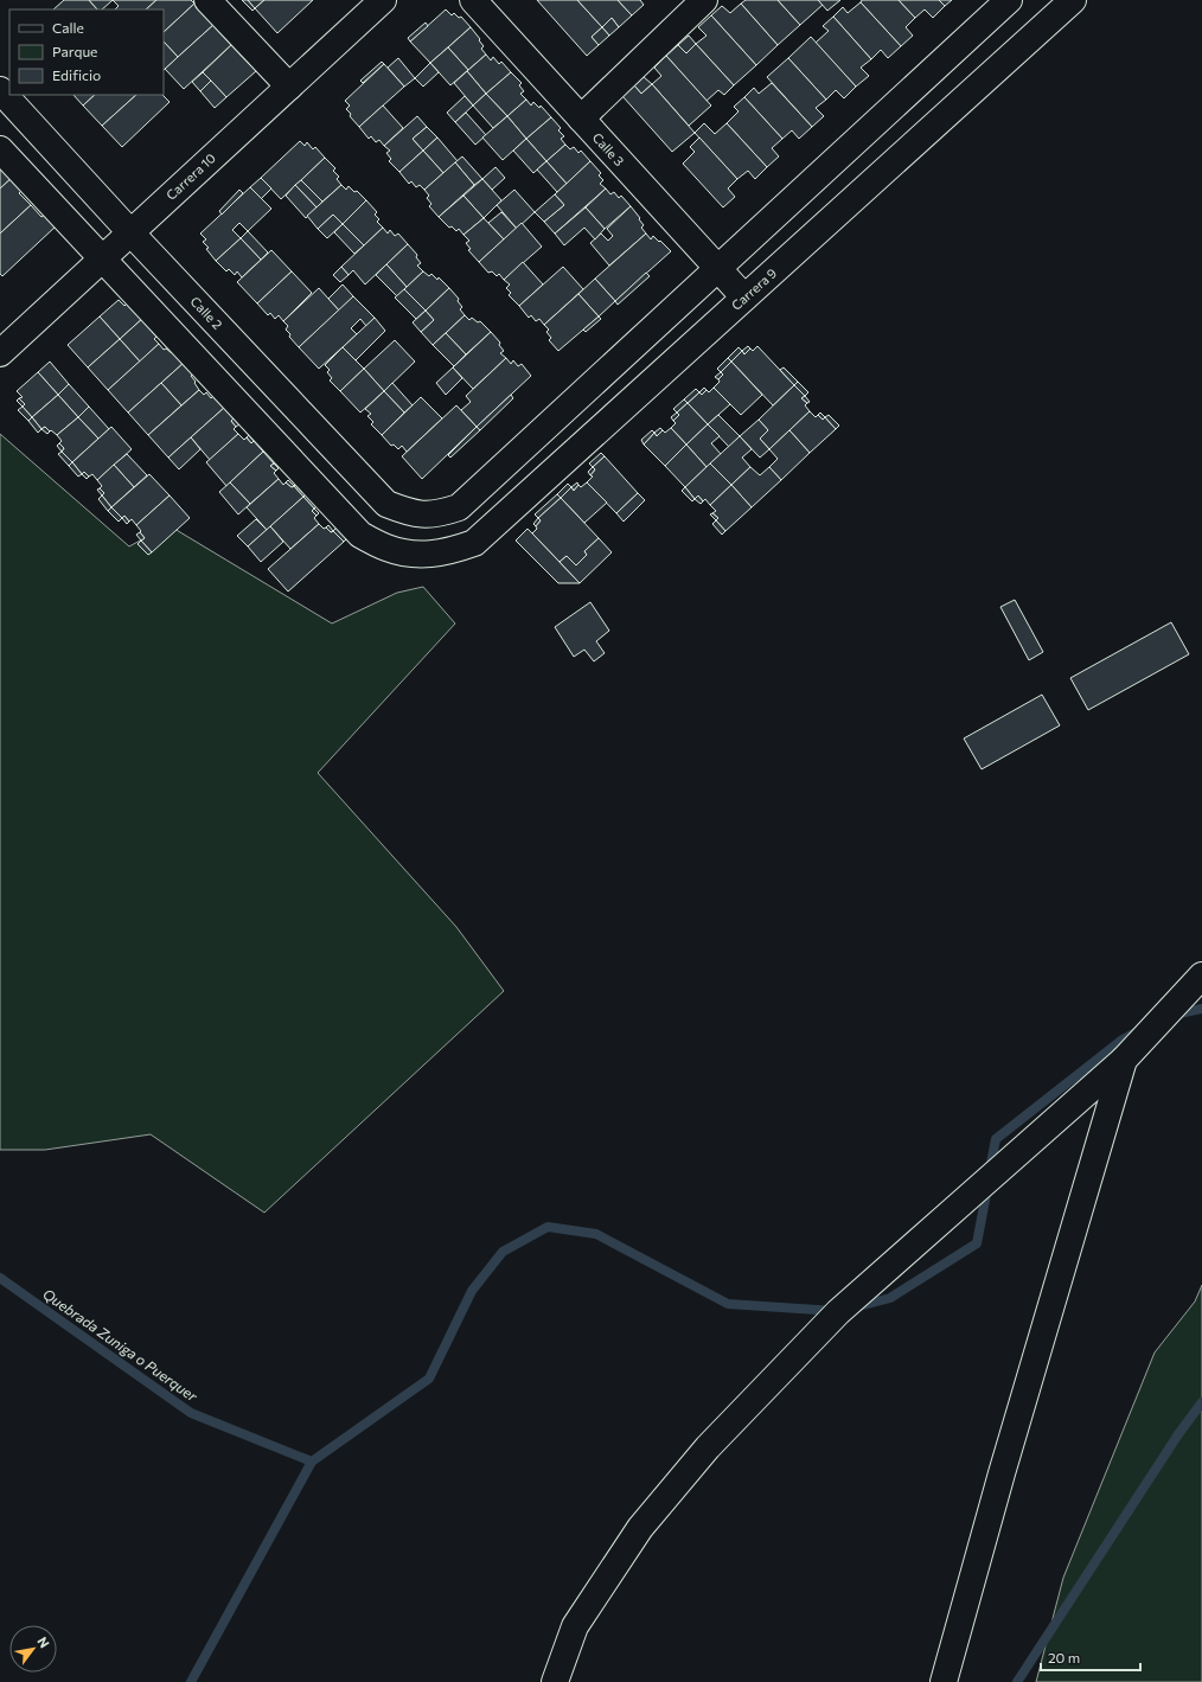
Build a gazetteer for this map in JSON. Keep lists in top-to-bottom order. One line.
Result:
{"streets":{"street":["Calle 3","Carrera 10","Carrera 9","Calle 2"]},"crossings":[["Calle 3","Carrera 9"],["Carrera 10","Calle 2"]],"water":["Quebrada Zuniga o Puerquer"],"legend":["Calle","Parque","Edificio"],"scale_bar":"20 m","north":"top right"}
